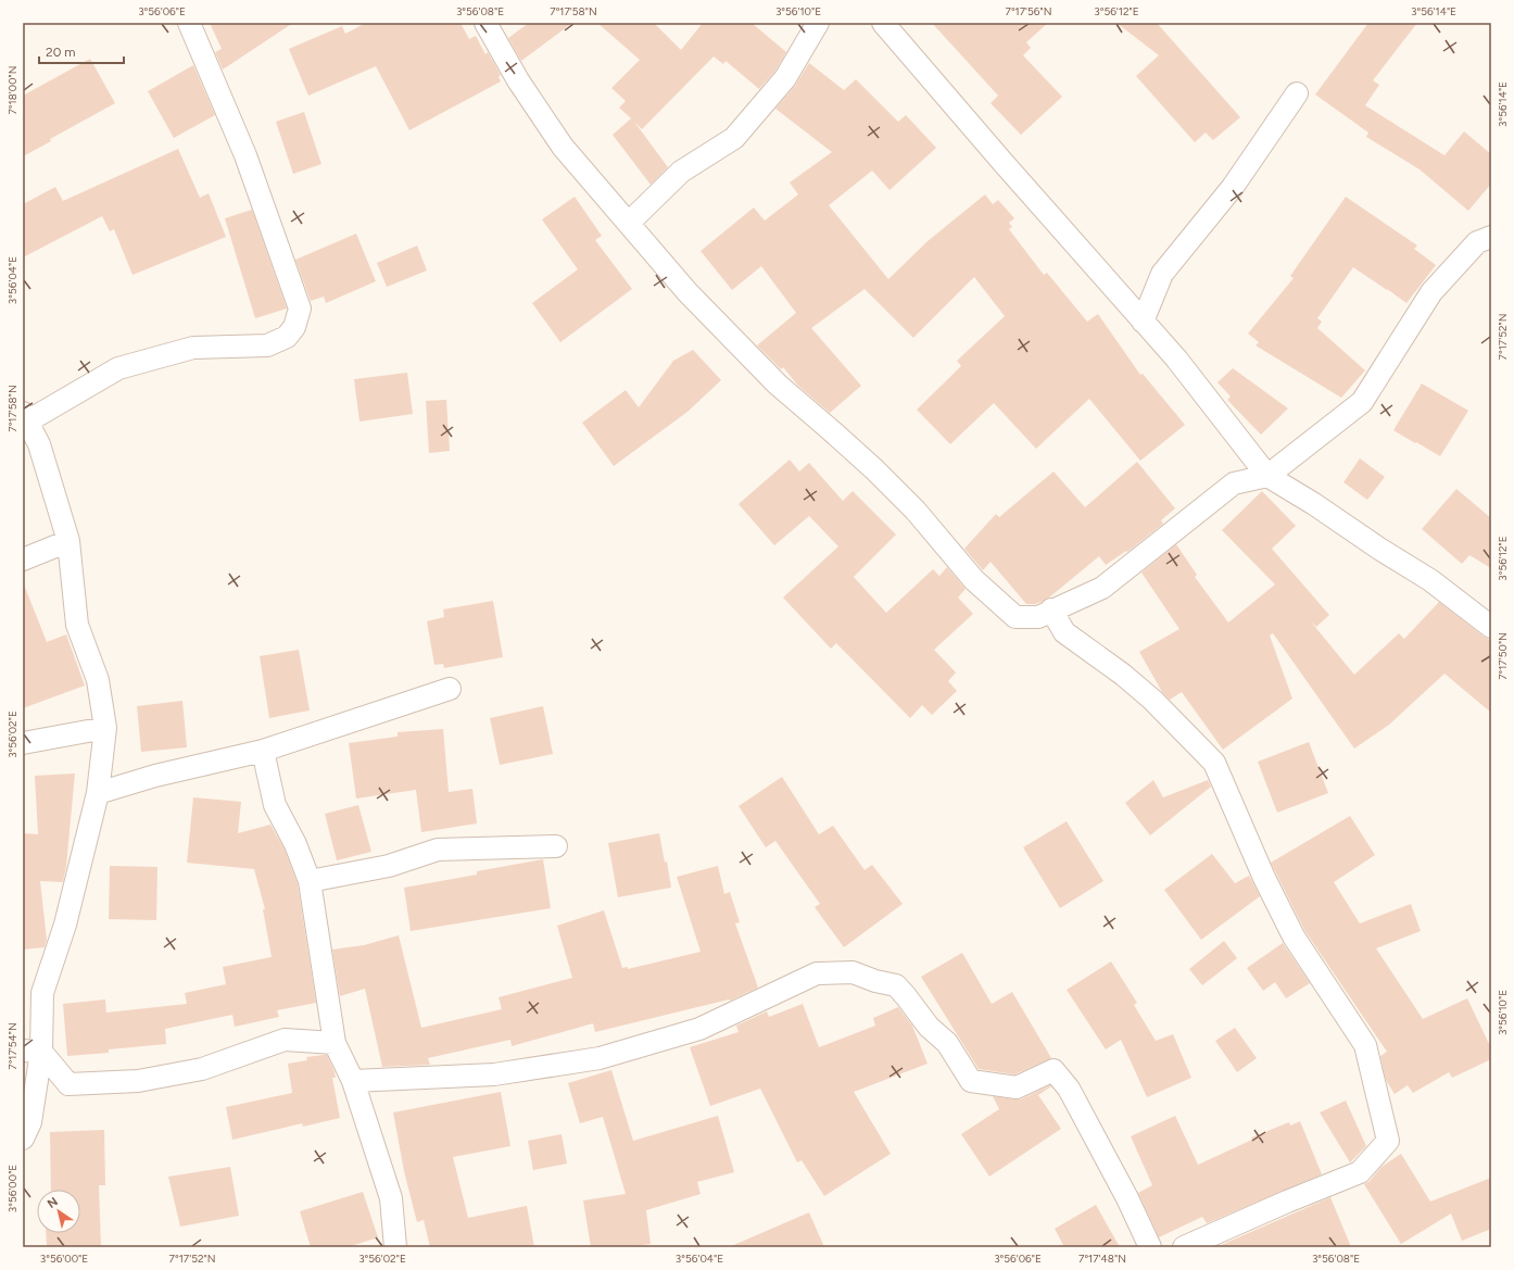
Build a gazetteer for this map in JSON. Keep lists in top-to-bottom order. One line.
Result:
{"scale_bar":"20 m","north":"top left","coordinates":["3°56'06\"E","3°56'08\"E","7°17'58\"N","3°56'10\"E","7°17'56\"N","3°56'12\"E","3°56'14\"E","7°18'00\"N","3°56'04\"E","7°17'52\"N","7°17'50\"N","3°56'02\"E","7°17'54\"N","3°56'00\"E","7°17'48\"N"]}
